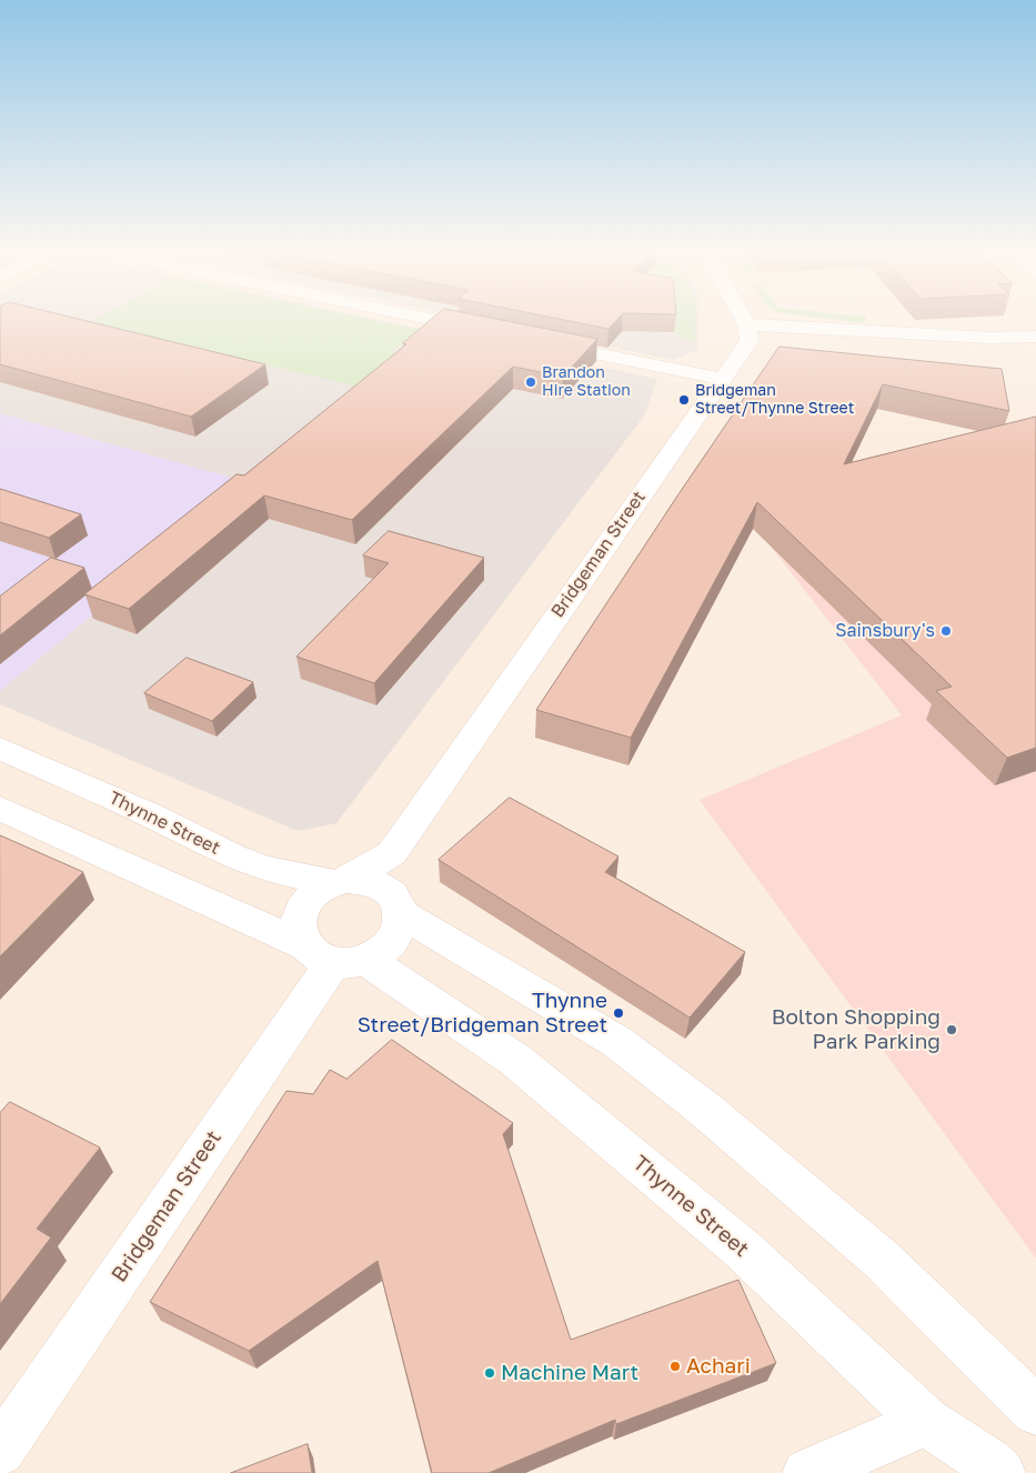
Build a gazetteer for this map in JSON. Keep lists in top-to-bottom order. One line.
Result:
{"streets":{"street":["Bridgeman Street","Thynne Street"]},"crossings":[["Bridgeman Street","Thynne Street"]],"places":["Brandon Hire Station","Bridgeman Street/Thynne Street","Sainsbury's","Thynne Street/Bridgeman Street","Bolton Shopping Park Parking","Achari","Machine Mart"]}
